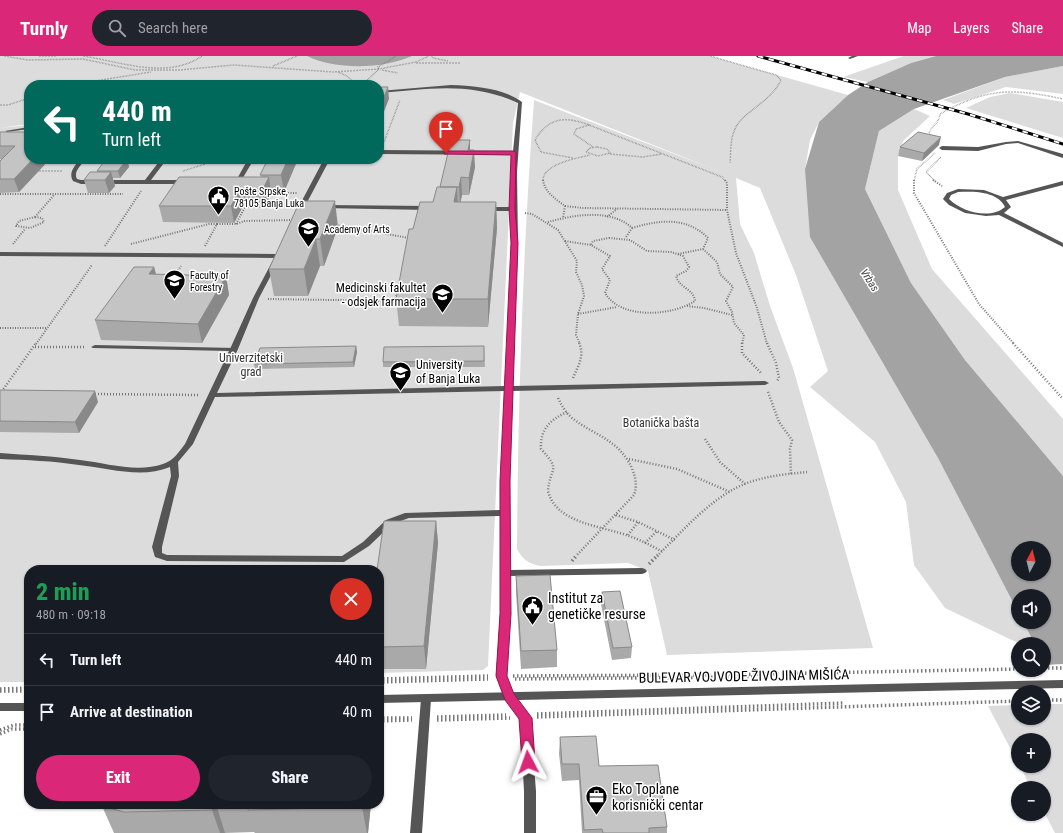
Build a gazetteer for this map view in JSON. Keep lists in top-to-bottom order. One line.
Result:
{"streets":{"street":["BULEVAR VOJVODE ŽIVOJINA MIŠIĆA"]},"water":["Vrbas"],"parks":["Univerzitetski grad","Botanička bašta"],"places":{"public building":["Pošte Srpske, 78105 Banja Luka","Institut za genetičke resurse"],"school or university":["Academy of Arts","Faculty of Forestry","Medicinski fakultet - odsjek farmacija","University of Banja Luka"],"office":["Eko Toplane korisnički centar"]},"north":"top","page":{"header":"Turnly","search":"Search here","nav":["Map","Layers","Share"],"turn":["440 m","Turn left"],"map_buttons":["+","−"],"heading":["2 min","480 m · 09:18"],"list":[{"name":"Turn left","value":"440 m"},{"name":"Arrive at destination","value":"40 m"}],"buttons":["Exit","Share"]}}
